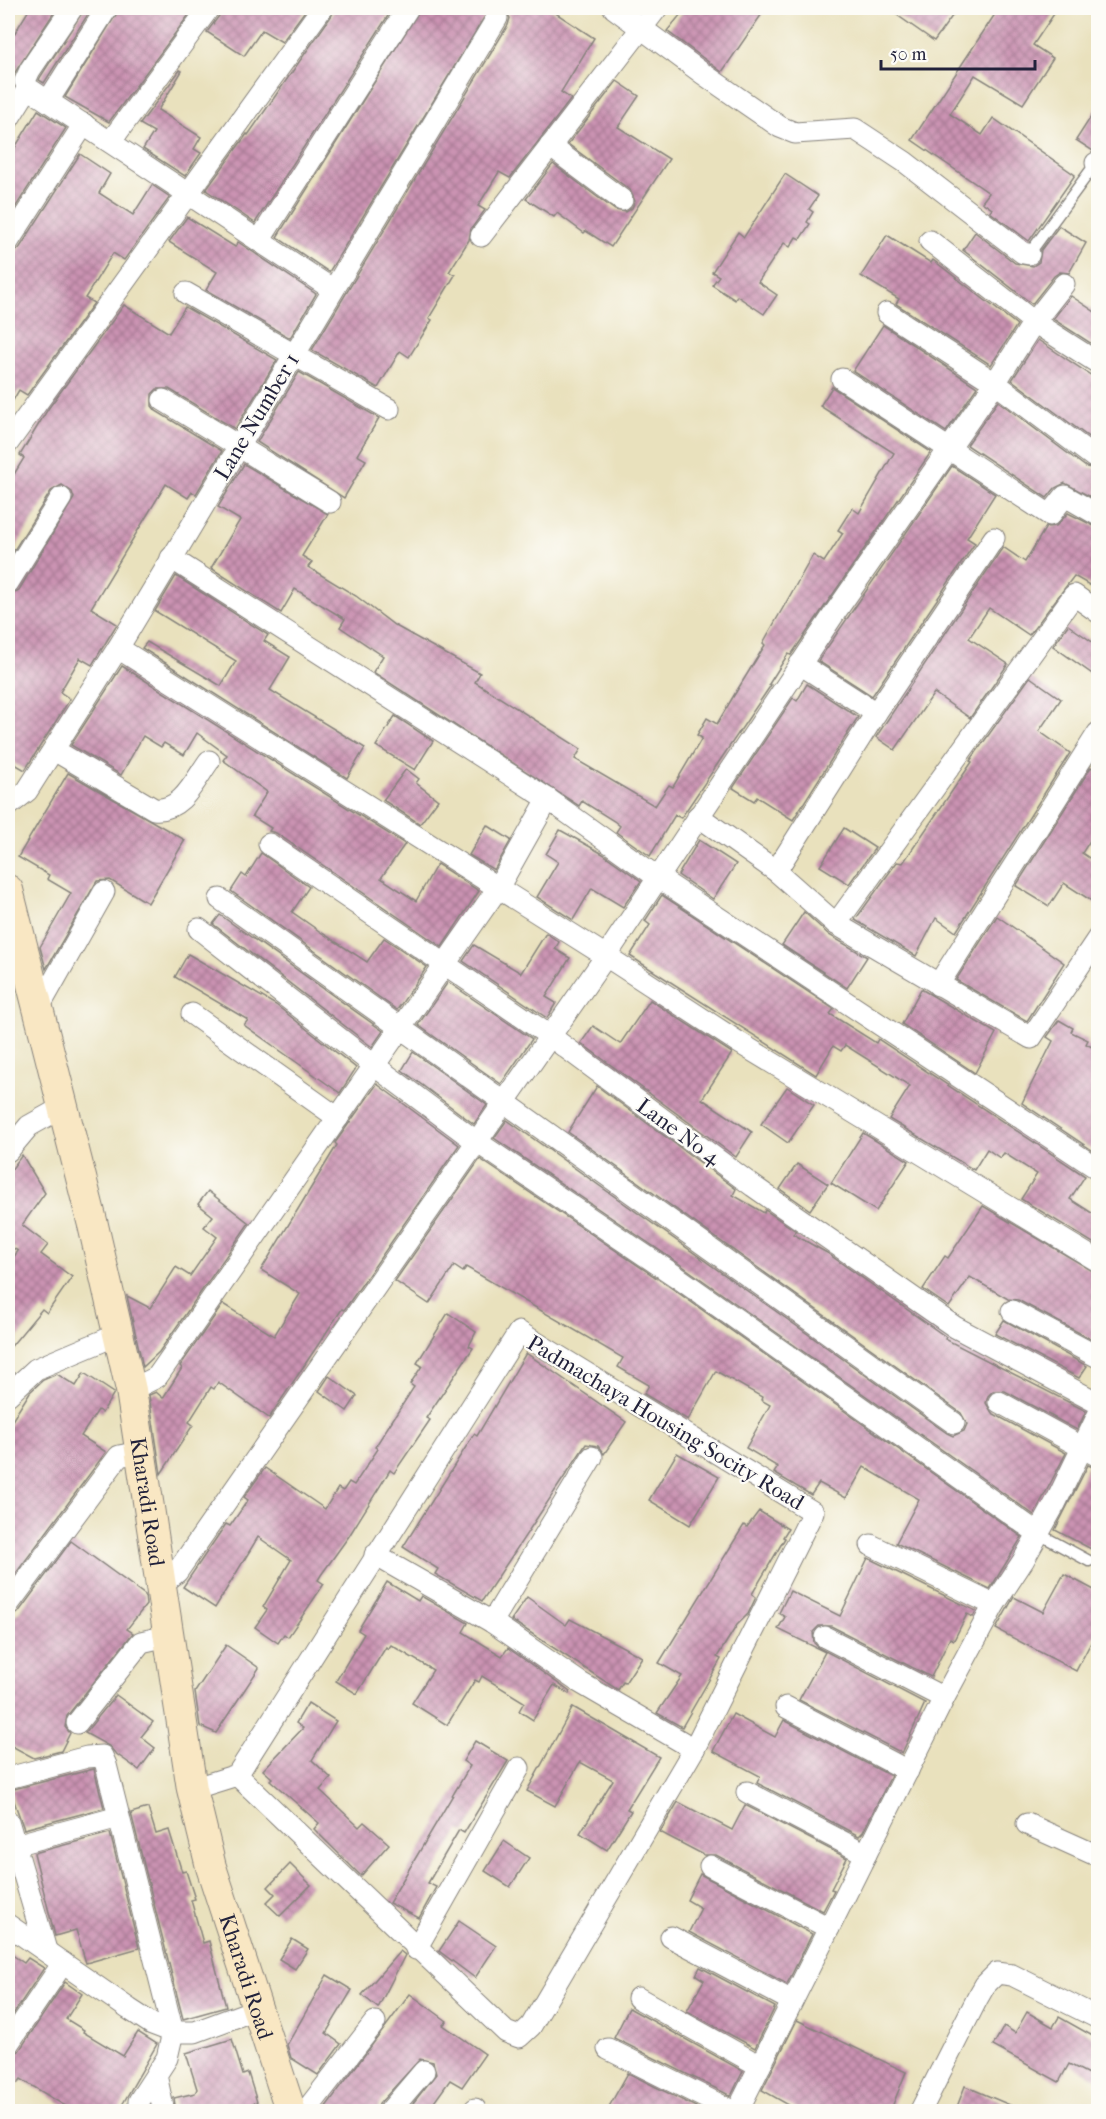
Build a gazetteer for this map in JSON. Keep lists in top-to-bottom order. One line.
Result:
{"streets":{"street":["Lane Number 1","Lane No 4","Padmachaya Housing Socity Road","Kharadi Road"]},"scale_bar":"50 m"}
